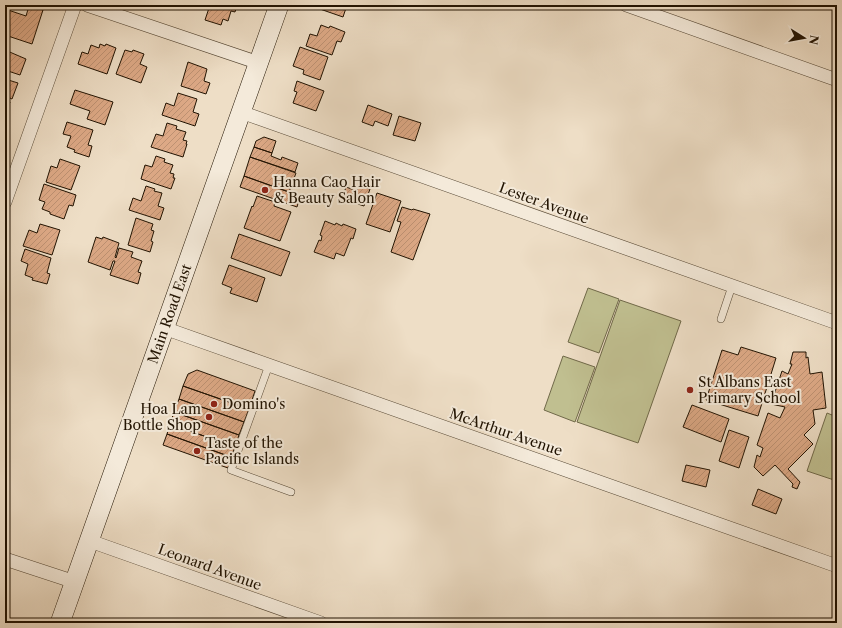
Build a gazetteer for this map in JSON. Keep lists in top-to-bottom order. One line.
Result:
{"streets":{"main road":["Main Road East"],"street":["Lester Avenue","McArthur Avenue","Leonard Avenue"]},"crossings":[["Lester Avenue","Main Road East"],["Main Road East","McArthur Avenue"],["Main Road East","Leonard Avenue"]],"places":["Hanna Cao Hair & Beauty Salon","St Albans East Primary School","Domino's","Hoa Lam Bottle Shop","Taste of the Pacific Islands"],"north":"right"}
